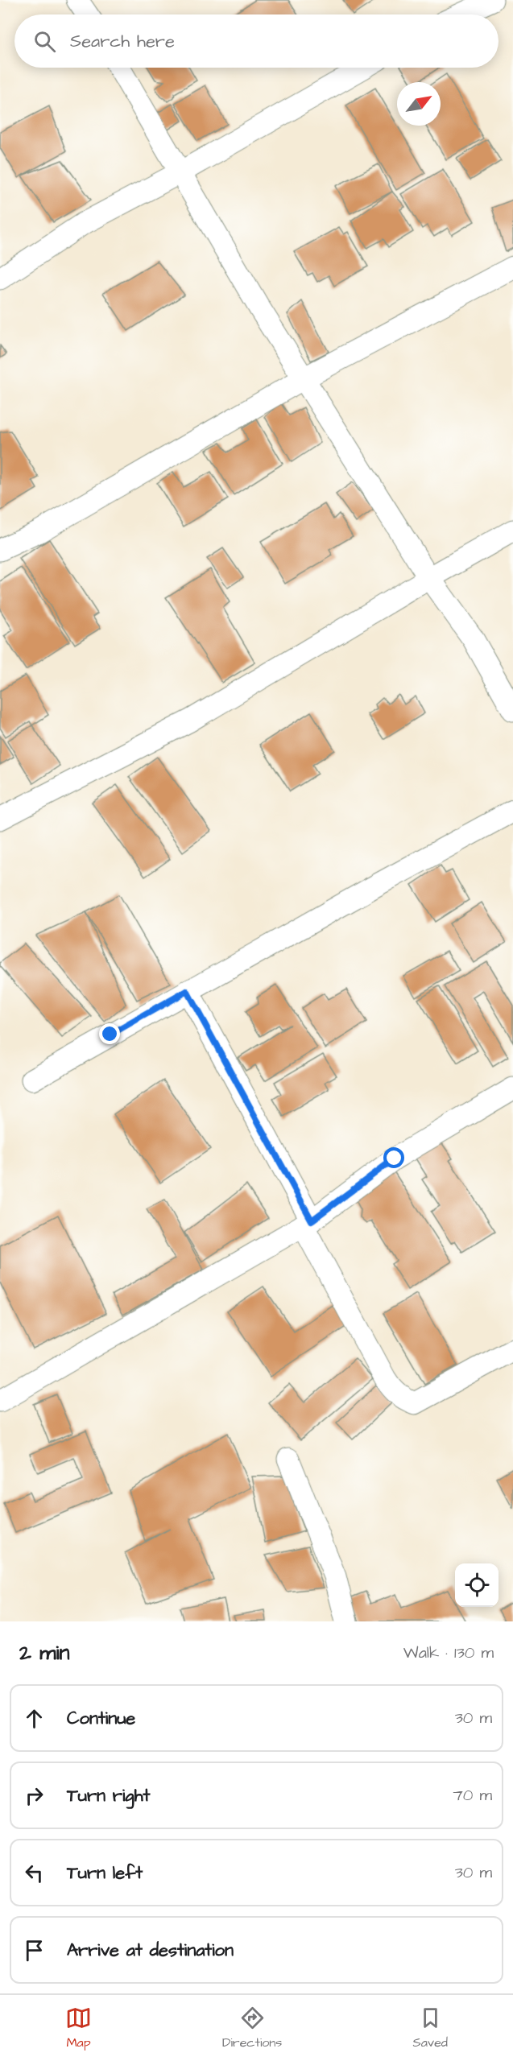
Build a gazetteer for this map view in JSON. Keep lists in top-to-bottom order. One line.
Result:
{"north":"top right","page":{"search":"Search here","heading":["2 min","Walk · 130 m"],"list":[["Continue","30 m"],["Turn right","70 m"],["Turn left","30 m"],"Arrive at destination"],"nav":["Map","Directions","Saved"]}}
